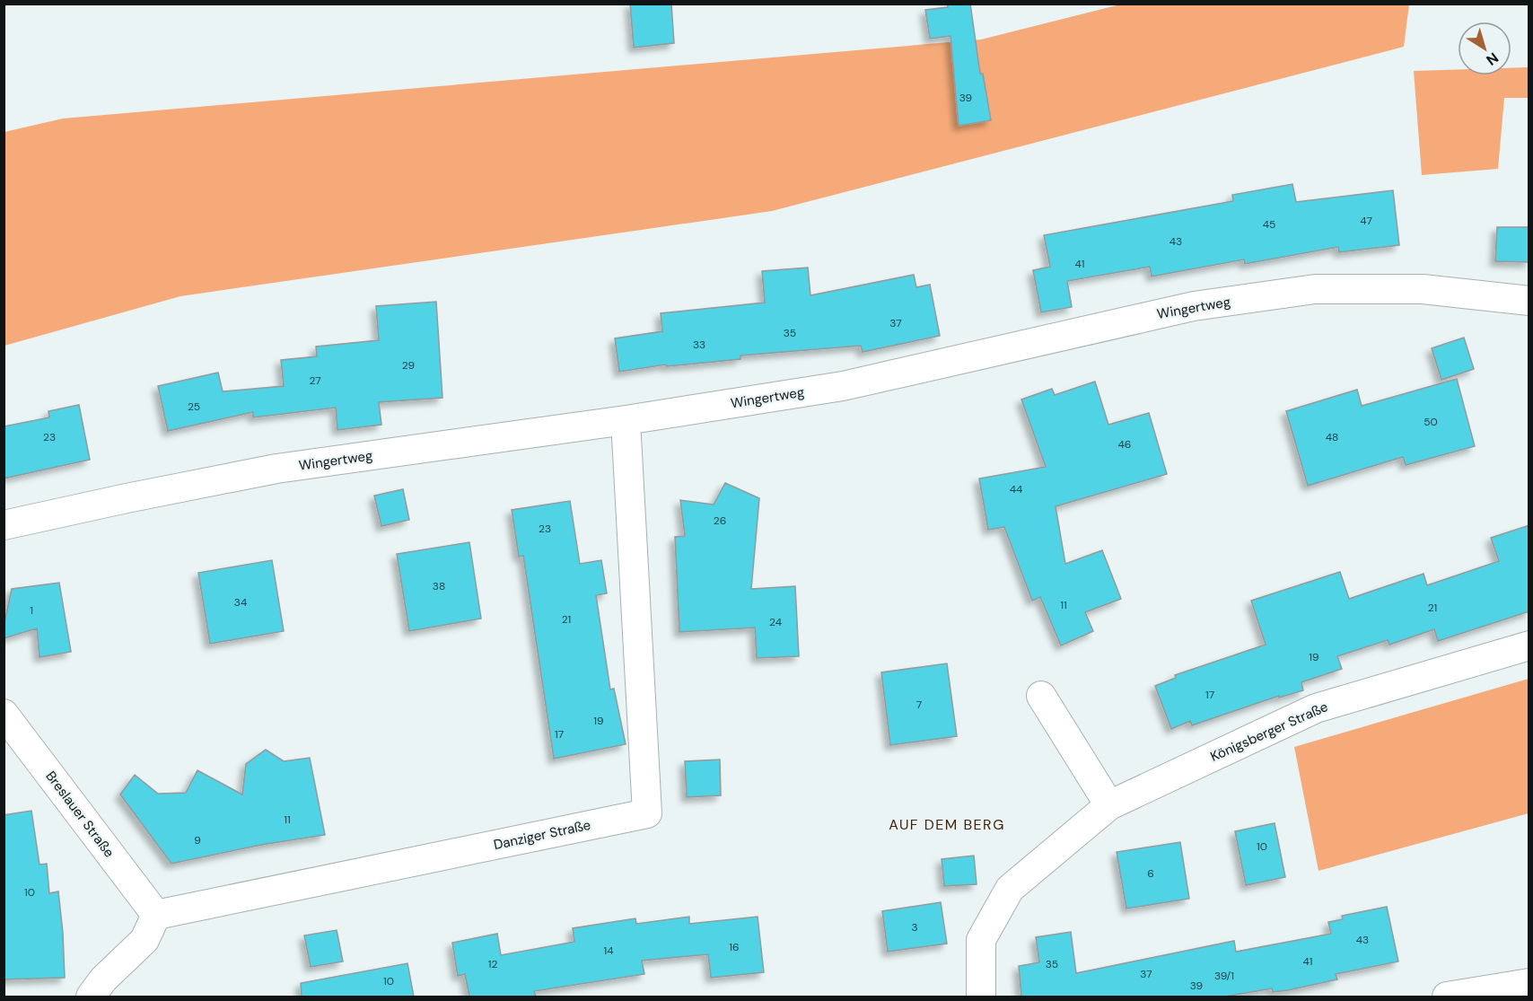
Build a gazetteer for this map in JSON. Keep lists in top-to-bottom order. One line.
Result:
{"streets":{"street":["Wingertweg","Königsberger Straße","Breslauer Straße","Danziger Straße"]},"crossings":[["Wingertweg","Danziger Straße"],["Breslauer Straße","Danziger Straße"]],"districts":["AUF DEM BERG"],"house_numbers":["39","47","45","43","41","37","35","33","29","27","25","50","23","48","46","44","26","23","38","34","11","21","1","21","24","19","17","7","19","17","11","9","10","6","10","3","43","16","14","41","12","35","37","39/1","10","39"],"north":"bottom right"}
